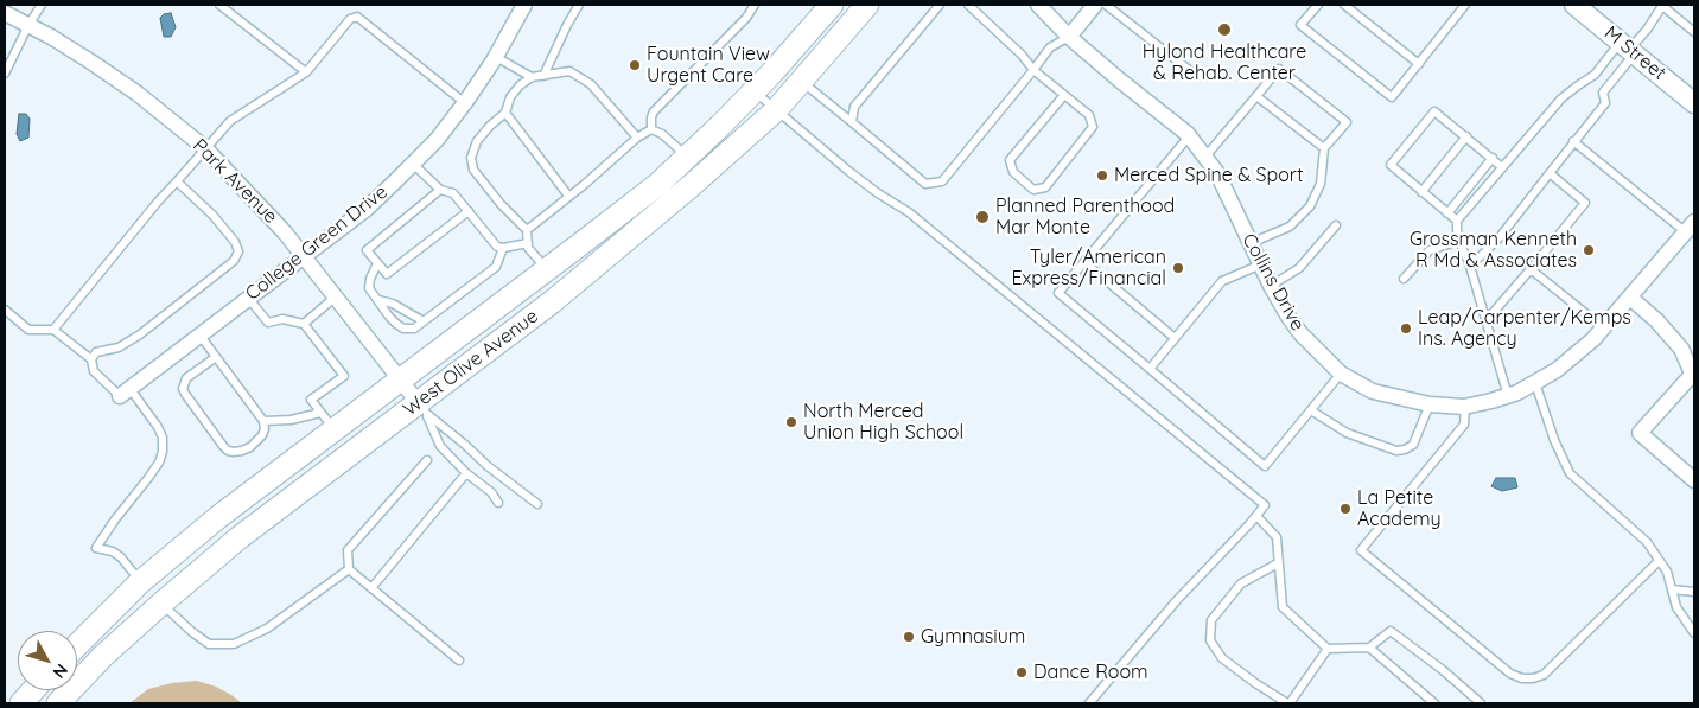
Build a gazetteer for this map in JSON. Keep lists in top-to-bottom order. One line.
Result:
{"streets":{"main road":["West Olive Avenue"],"street":["M Street","Park Avenue","College Green Drive","Collins Drive"]},"crossings":[["Park Avenue","College Green Drive"],["Park Avenue","West Olive Avenue"]],"places":["Hylond Healthcare & Rehab. Center","Fountain View Urgent Care","Merced Spine & Sport","Planned Parenthood Mar Monte","Grossman Kenneth R Md & Associates","Tyler/American Express/Financial","Leap/Carpenter/Kemps Ins. Agency","North Merced Union High School","La Petite Academy","Gymnasium","Dance Room"],"north":"bottom right"}
